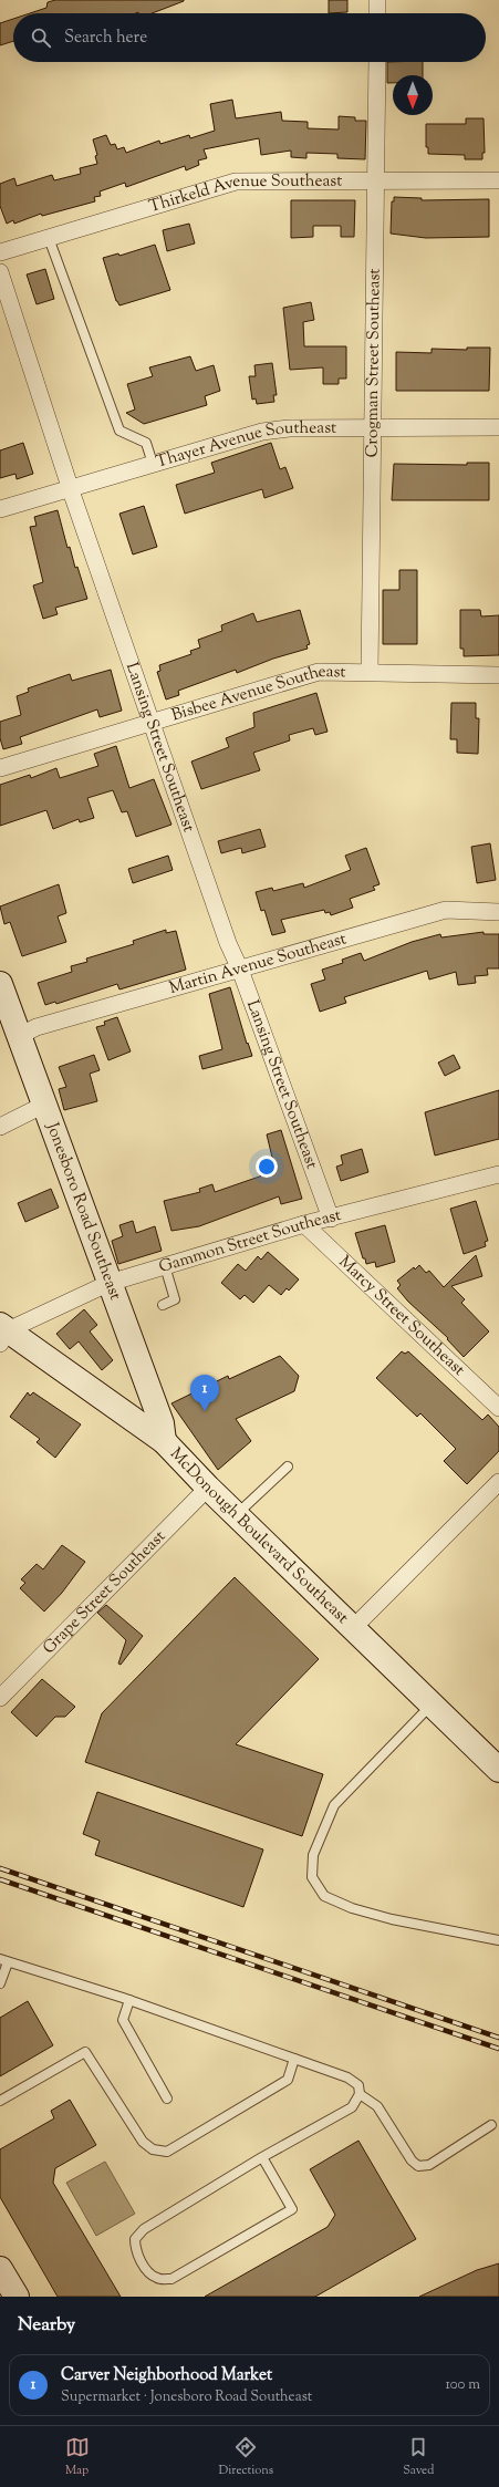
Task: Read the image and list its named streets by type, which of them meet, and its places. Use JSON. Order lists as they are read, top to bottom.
{
  "streets": {
    "main road": ["Jonesboro Road Southeast", "McDonough Boulevard Southeast"],
    "street": [
      "Thirkeld Avenue Southeast",
      "Crogman Street Southeast",
      "Thayer Avenue Southeast",
      "Bisbee Avenue Southeast",
      "Lansing Street Southeast",
      "Martin Avenue Southeast",
      "Gammon Street Southeast",
      "Marcy Street Southeast",
      "Grape Street Southeast"
    ]
  },
  "crossings": [
    ["Thirkeld Avenue Southeast", "Crogman Street Southeast"],
    ["Crogman Street Southeast", "Thayer Avenue Southeast"],
    ["Crogman Street Southeast", "Bisbee Avenue Southeast"],
    ["Thayer Avenue Southeast", "Lansing Street Southeast"],
    ["Bisbee Avenue Southeast", "Lansing Street Southeast"],
    ["Lansing Street Southeast", "Martin Avenue Southeast"],
    ["Lansing Street Southeast", "Gammon Street Southeast"],
    ["Martin Avenue Southeast", "Jonesboro Road Southeast"],
    ["Jonesboro Road Southeast", "Gammon Street Southeast"],
    ["Jonesboro Road Southeast", "McDonough Boulevard Southeast"],
    ["Gammon Street Southeast", "Marcy Street Southeast"],
    ["Gammon Street Southeast", "McDonough Boulevard Southeast"],
    ["McDonough Boulevard Southeast", "Grape Street Southeast"]
  ],
  "north": "bottom",
  "page": {
    "search": "Search here",
    "pins": "1",
    "heading": "Nearby",
    "list": [
      {
        "mark": "1",
        "name": "Carver Neighborhood Market",
        "note": "Supermarket · Jonesboro Road Southeast",
        "value": "100 m"
      }
    ],
    "nav": ["Map", "Directions", "Saved"]
  }
}
